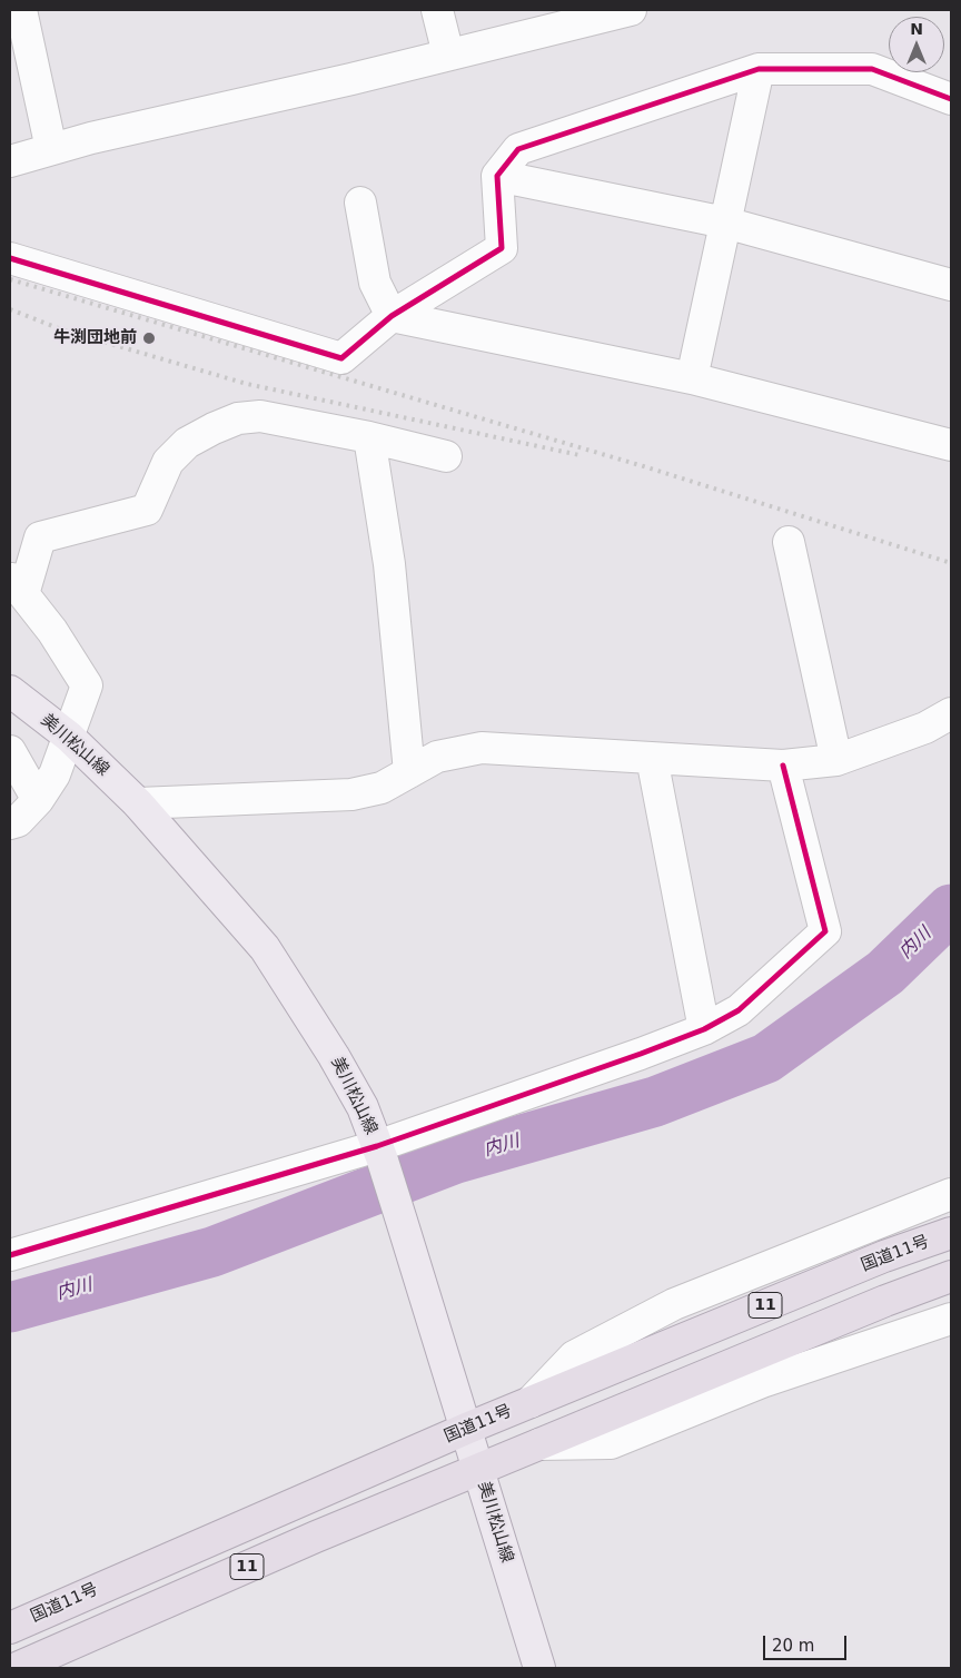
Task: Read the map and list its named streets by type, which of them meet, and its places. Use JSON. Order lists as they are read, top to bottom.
{
  "streets": {
    "highway": ["国道11号", "11"],
    "main road": ["美川松山線"]
  },
  "crossings": [
    ["美川松山線", "国道11号"],
    ["美川松山線", "11"]
  ],
  "water": ["内川"],
  "places": ["牛渕団地前"],
  "scale_bar": "20 m",
  "north": "top"
}
